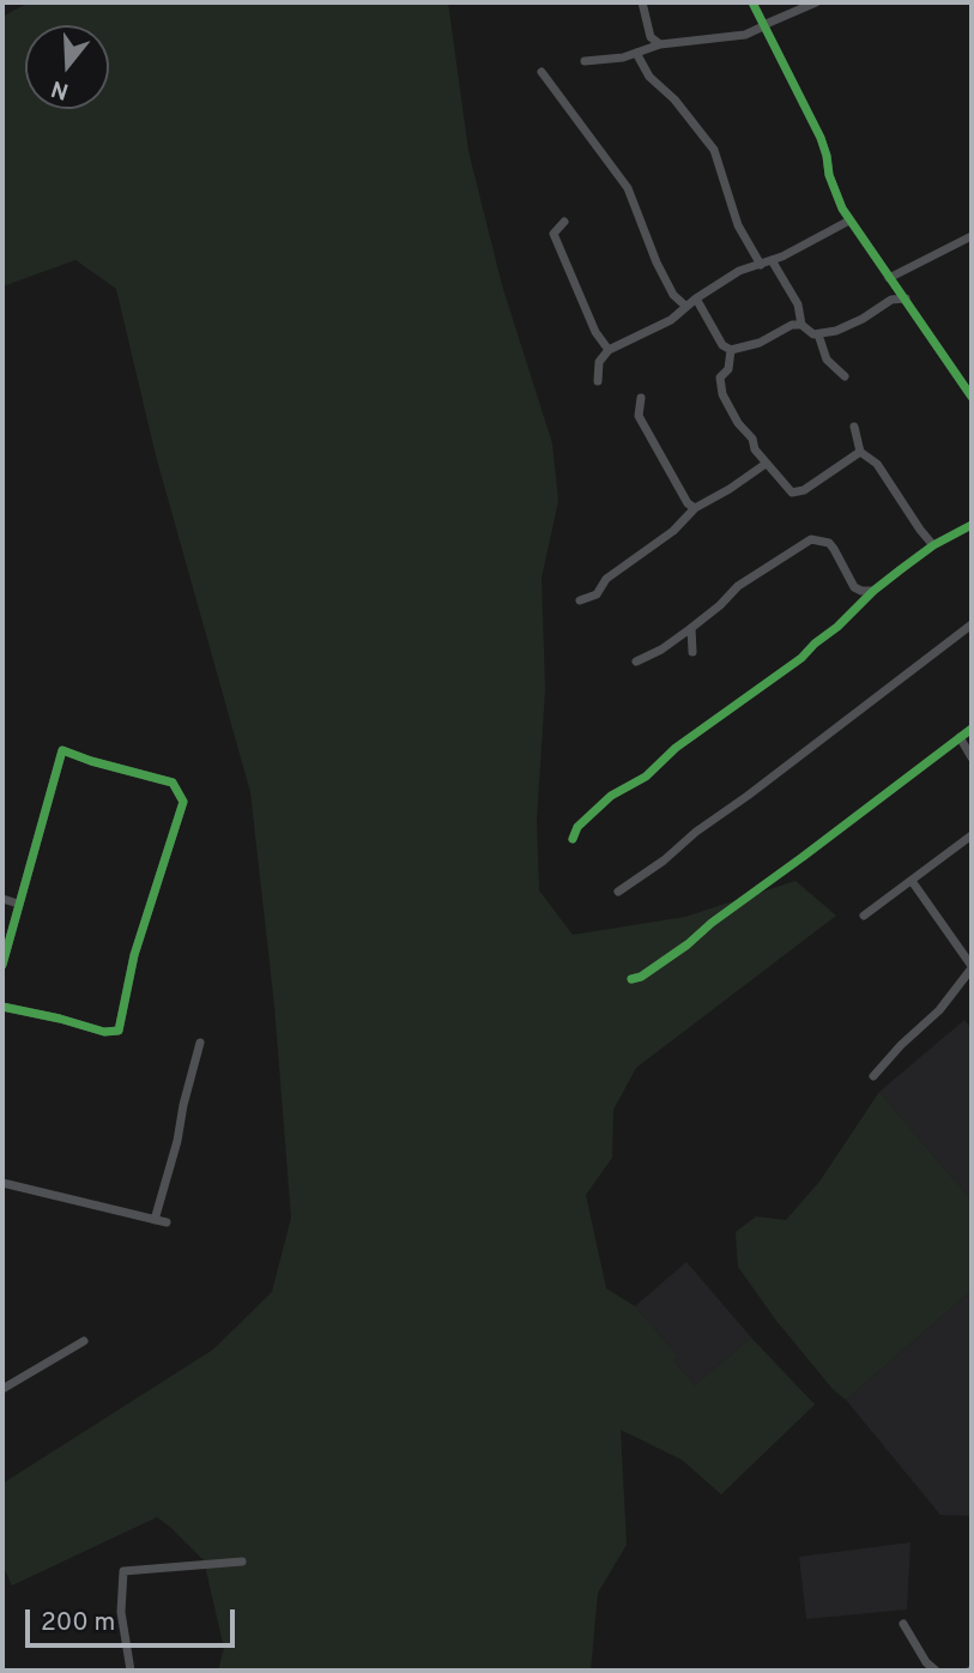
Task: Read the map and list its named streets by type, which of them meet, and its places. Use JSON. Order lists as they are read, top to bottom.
{
  "scale_bar": "200 m",
  "north": "bottom"
}
